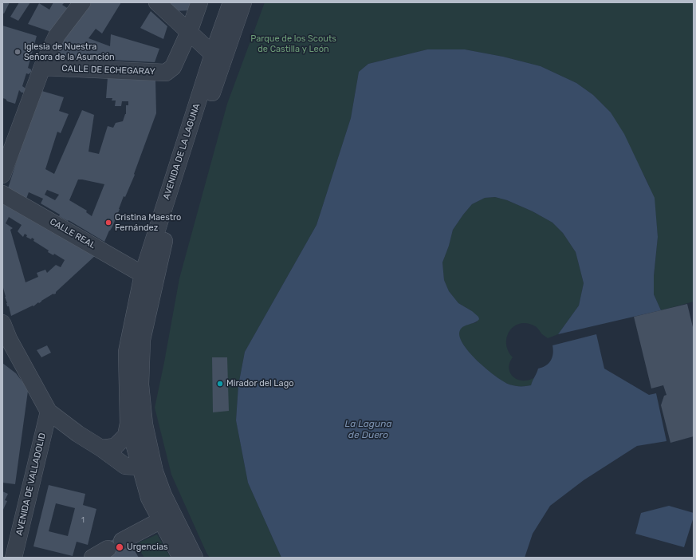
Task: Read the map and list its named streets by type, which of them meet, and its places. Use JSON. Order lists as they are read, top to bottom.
{
  "streets": {
    "street": [
      "CALLE DE ECHEGARAY",
      "AVENIDA DE LA LAGUNA",
      "CALLE REAL",
      "AVENIDA DE VALLADOLID"
    ]
  },
  "crossings": [
    ["AVENIDA DE LA LAGUNA", "CALLE REAL"]
  ],
  "water": ["La Laguna de Duero"],
  "parks": ["Parque de los Scouts de Castilla y León"],
  "places": [
    "Iglesia de Nuestra Señora de la Asunción",
    "Cristina Maestro Fernández",
    "Mirador del Lago",
    "Urgencias"
  ],
  "house_numbers": ["1"]
}
